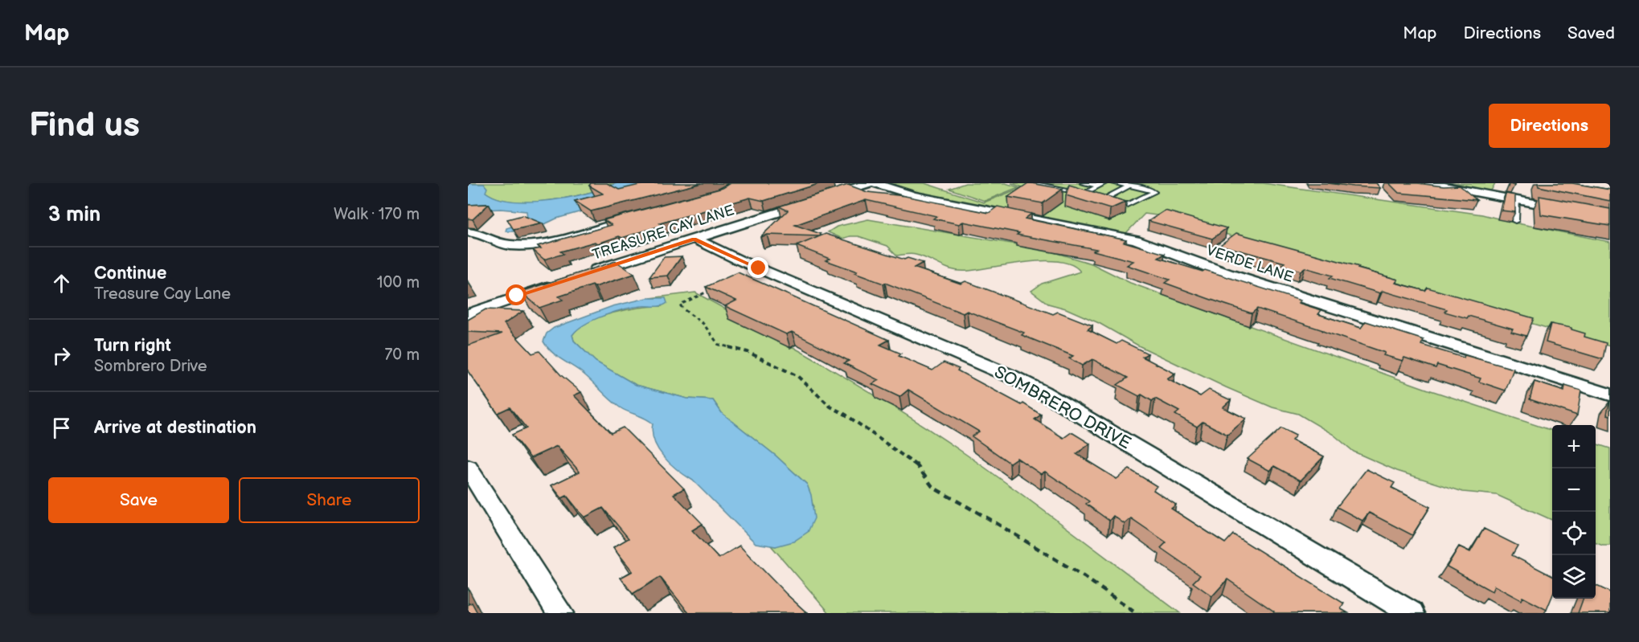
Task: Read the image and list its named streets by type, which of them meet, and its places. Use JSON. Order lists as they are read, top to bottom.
{
  "streets": {
    "street": ["TREASURE CAY LANE", "VERDE LANE", "SOMBRERO DRIVE"]
  },
  "crossings": [
    ["TREASURE CAY LANE", "SOMBRERO DRIVE"]
  ],
  "page": {
    "header": "Map",
    "nav": ["Map", "Directions", "Saved"],
    "buttons": [
      "Directions",
      ["Save", "Share"]
    ],
    "title": "Find us",
    "heading": ["3 min", "Walk · 170 m"],
    "list": [
      ["Continue", "Treasure Cay Lane", "100 m"],
      ["Turn right", "Sombrero Drive", "70 m"],
      "Arrive at destination"
    ],
    "map_buttons": ["+", "−"]
  }
}
